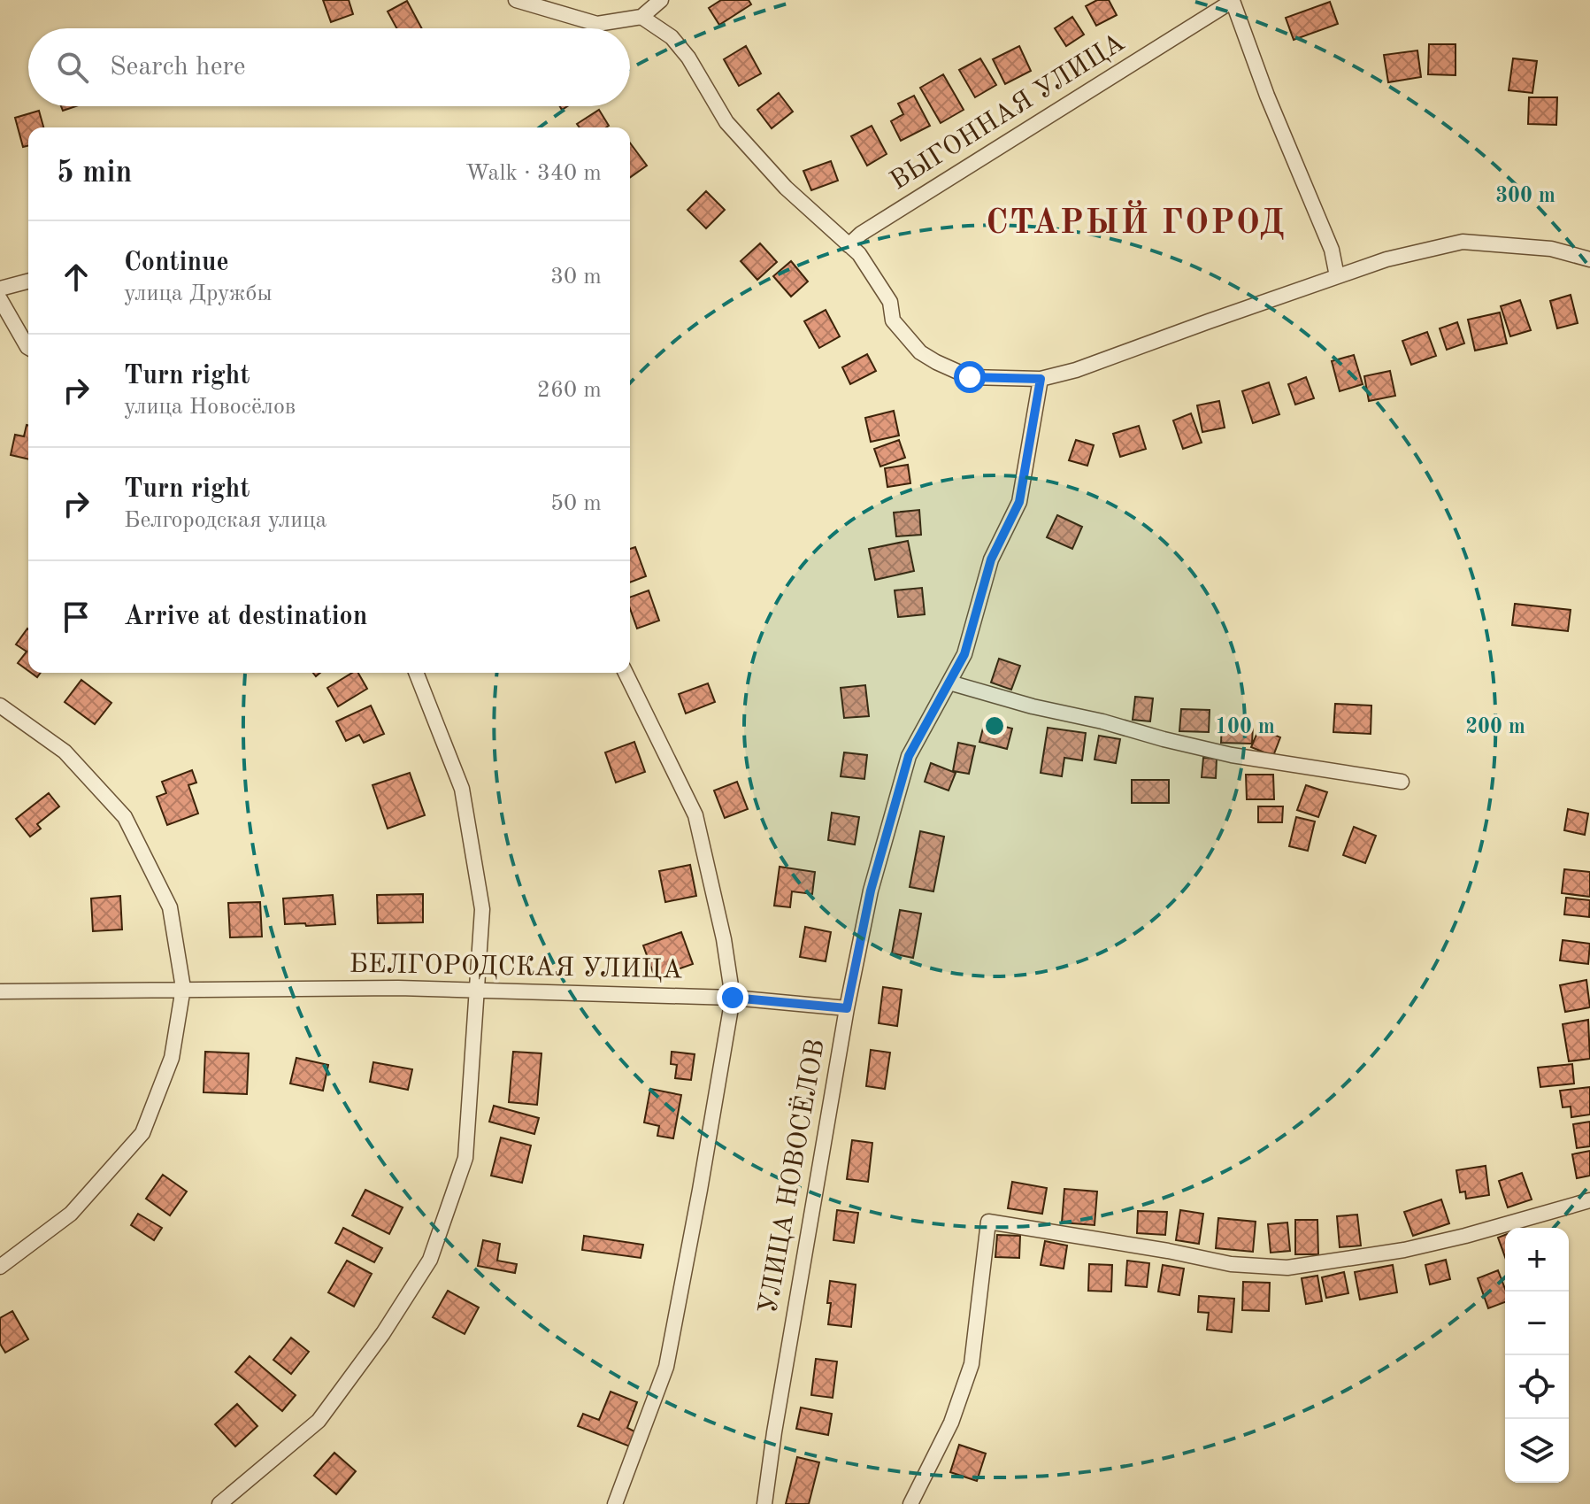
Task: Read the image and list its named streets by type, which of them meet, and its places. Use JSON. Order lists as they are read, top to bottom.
{
  "streets": {
    "street": ["ВЫГОННАЯ УЛИЦА", "БЕЛГОРОДСКАЯ УЛИЦА", "УЛИЦА НОВОСЁЛОВ"]
  },
  "crossings": [
    ["БЕЛГОРОДСКАЯ УЛИЦА", "УЛИЦА НОВОСЁЛОВ"]
  ],
  "districts": ["СТАРЫЙ ГОРОД"],
  "page": {
    "search": "Search here",
    "heading": ["5 min", "Walk · 340 m"],
    "list": [
      ["Continue", "улица Дружбы", "30 m"],
      ["Turn right", "улица Новосёлов", "260 m"],
      ["Turn right", "Белгородская улица", "50 m"],
      "Arrive at destination"
    ],
    "map_buttons": ["+", "−"]
  },
  "rings": ["300 m", "100 m", "200 m"]
}
